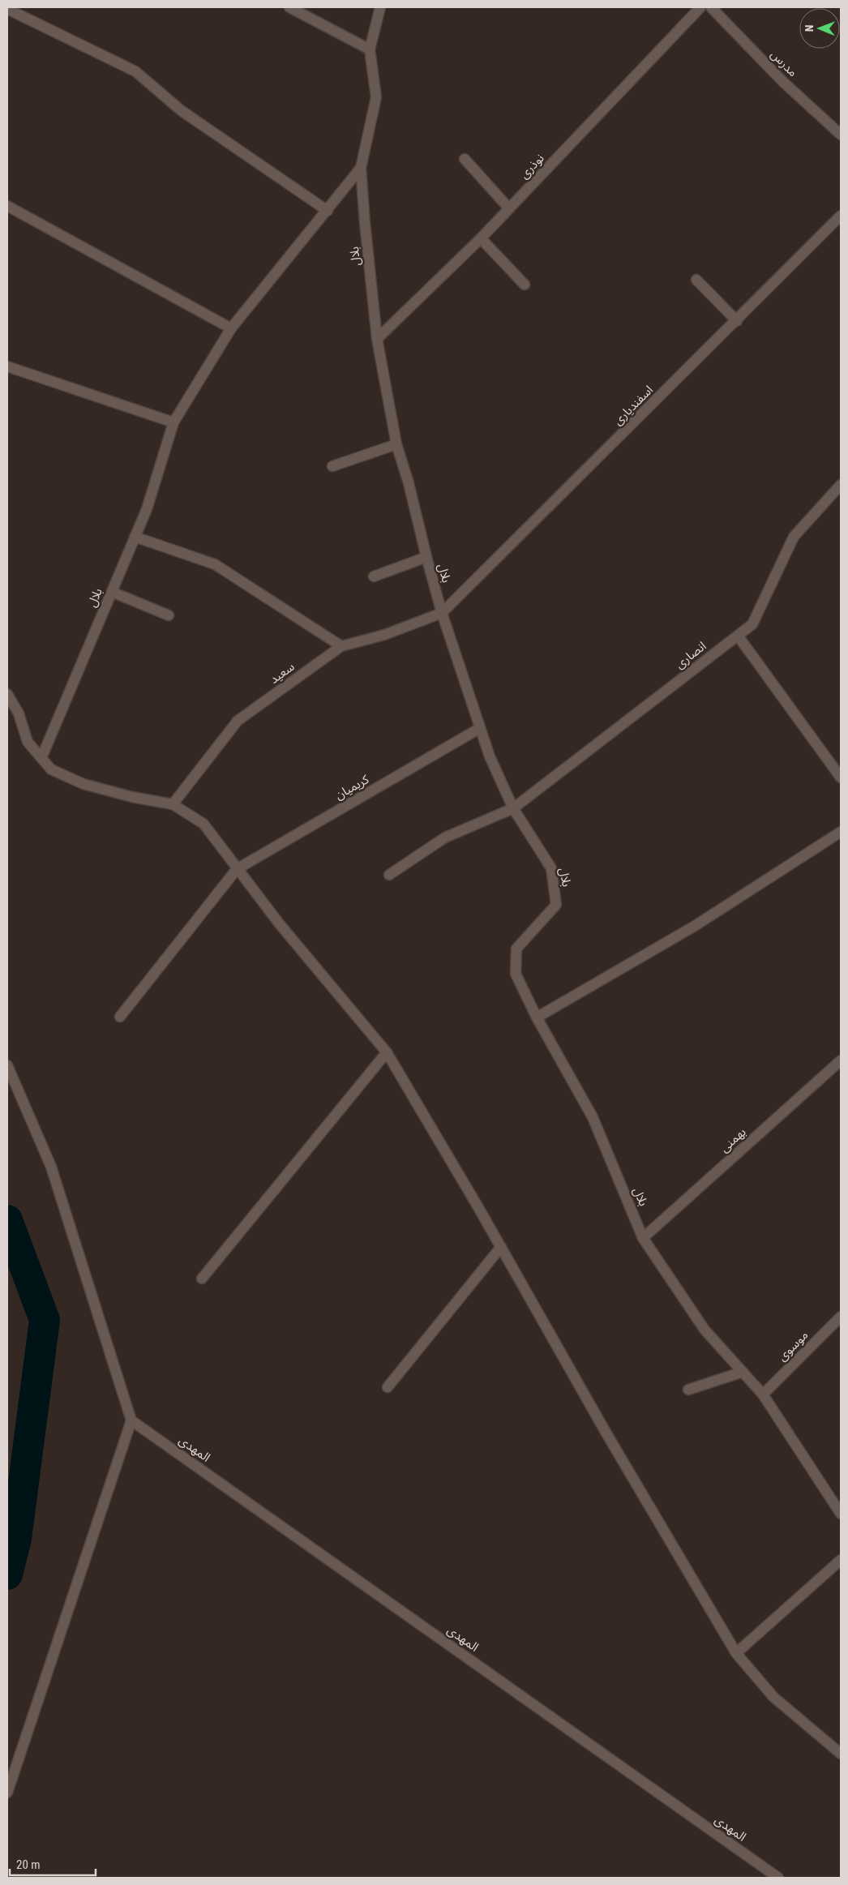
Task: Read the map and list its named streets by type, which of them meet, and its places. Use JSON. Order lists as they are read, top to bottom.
{
  "streets": {
    "street": [
      "مدرس",
      "نوذری",
      "بلال",
      "اسفندیاری",
      "انصاری",
      "سعید",
      "کریمیان",
      "بهمنی",
      "موسوی",
      "المهدی"
    ]
  },
  "crossings": [
    ["نوذری", "بلال"],
    ["بلال", "اسفندیاری"],
    ["بلال", "انصاری"],
    ["بلال", "سعید"],
    ["بلال", "کریمیان"],
    ["بلال", "بهمنی"],
    ["بلال", "موسوی"],
    ["اسفندیاری", "سعید"]
  ],
  "scale_bar": "20 m",
  "north": "left"
}
